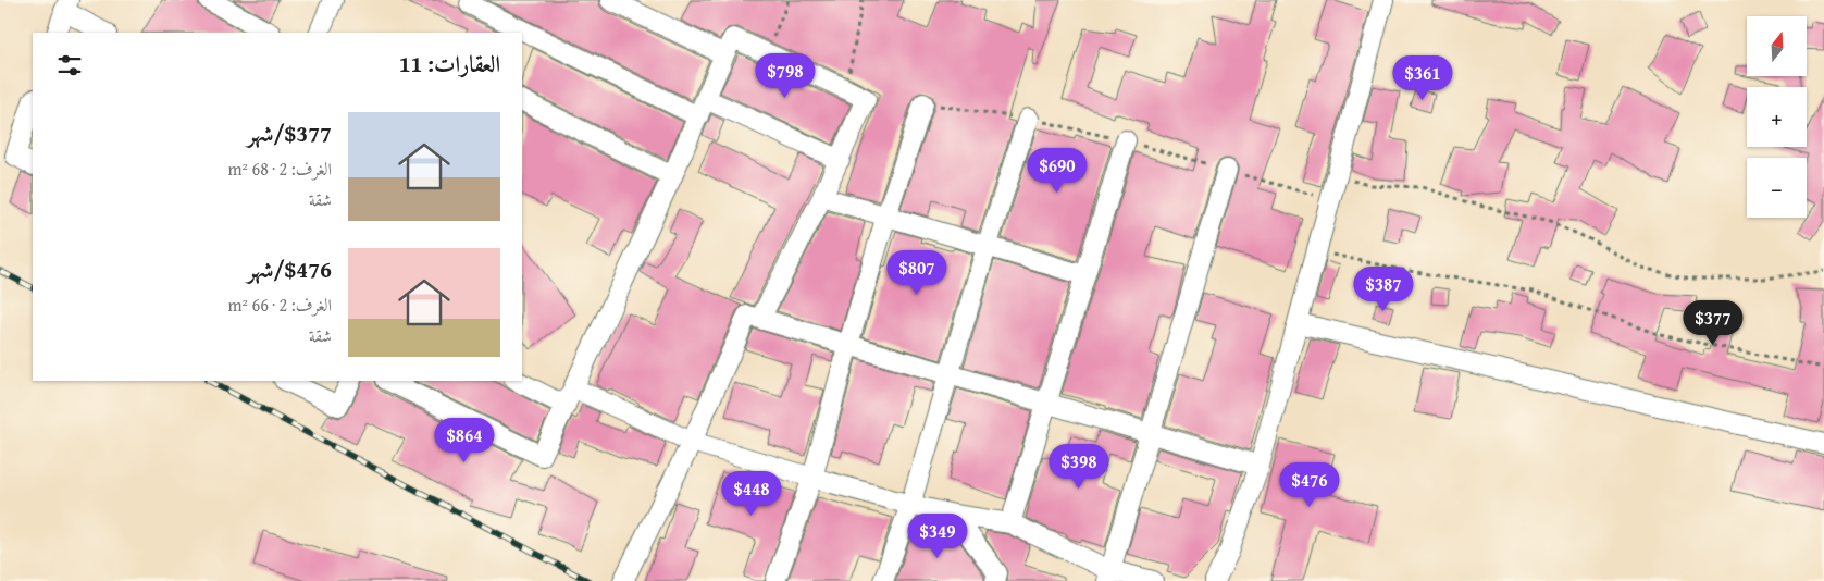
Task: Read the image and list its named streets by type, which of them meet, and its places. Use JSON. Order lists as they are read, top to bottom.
{
  "north": "top",
  "page": {
    "map_buttons": ["+", "−"],
    "heading": "العقارات: 11",
    "price": [
      "$798",
      "$361",
      "$690",
      "$807",
      "$387",
      "$377",
      "$864",
      "$398",
      "$476",
      "$448",
      "$349"
    ],
    "list": [
      {
        "name": "$377/شهر",
        "note": "الغرف: 2 · 68 m² · شقة"
      },
      {
        "name": "$476/شهر",
        "note": "الغرف: 2 · 66 m² · شقة"
      }
    ]
  }
}
